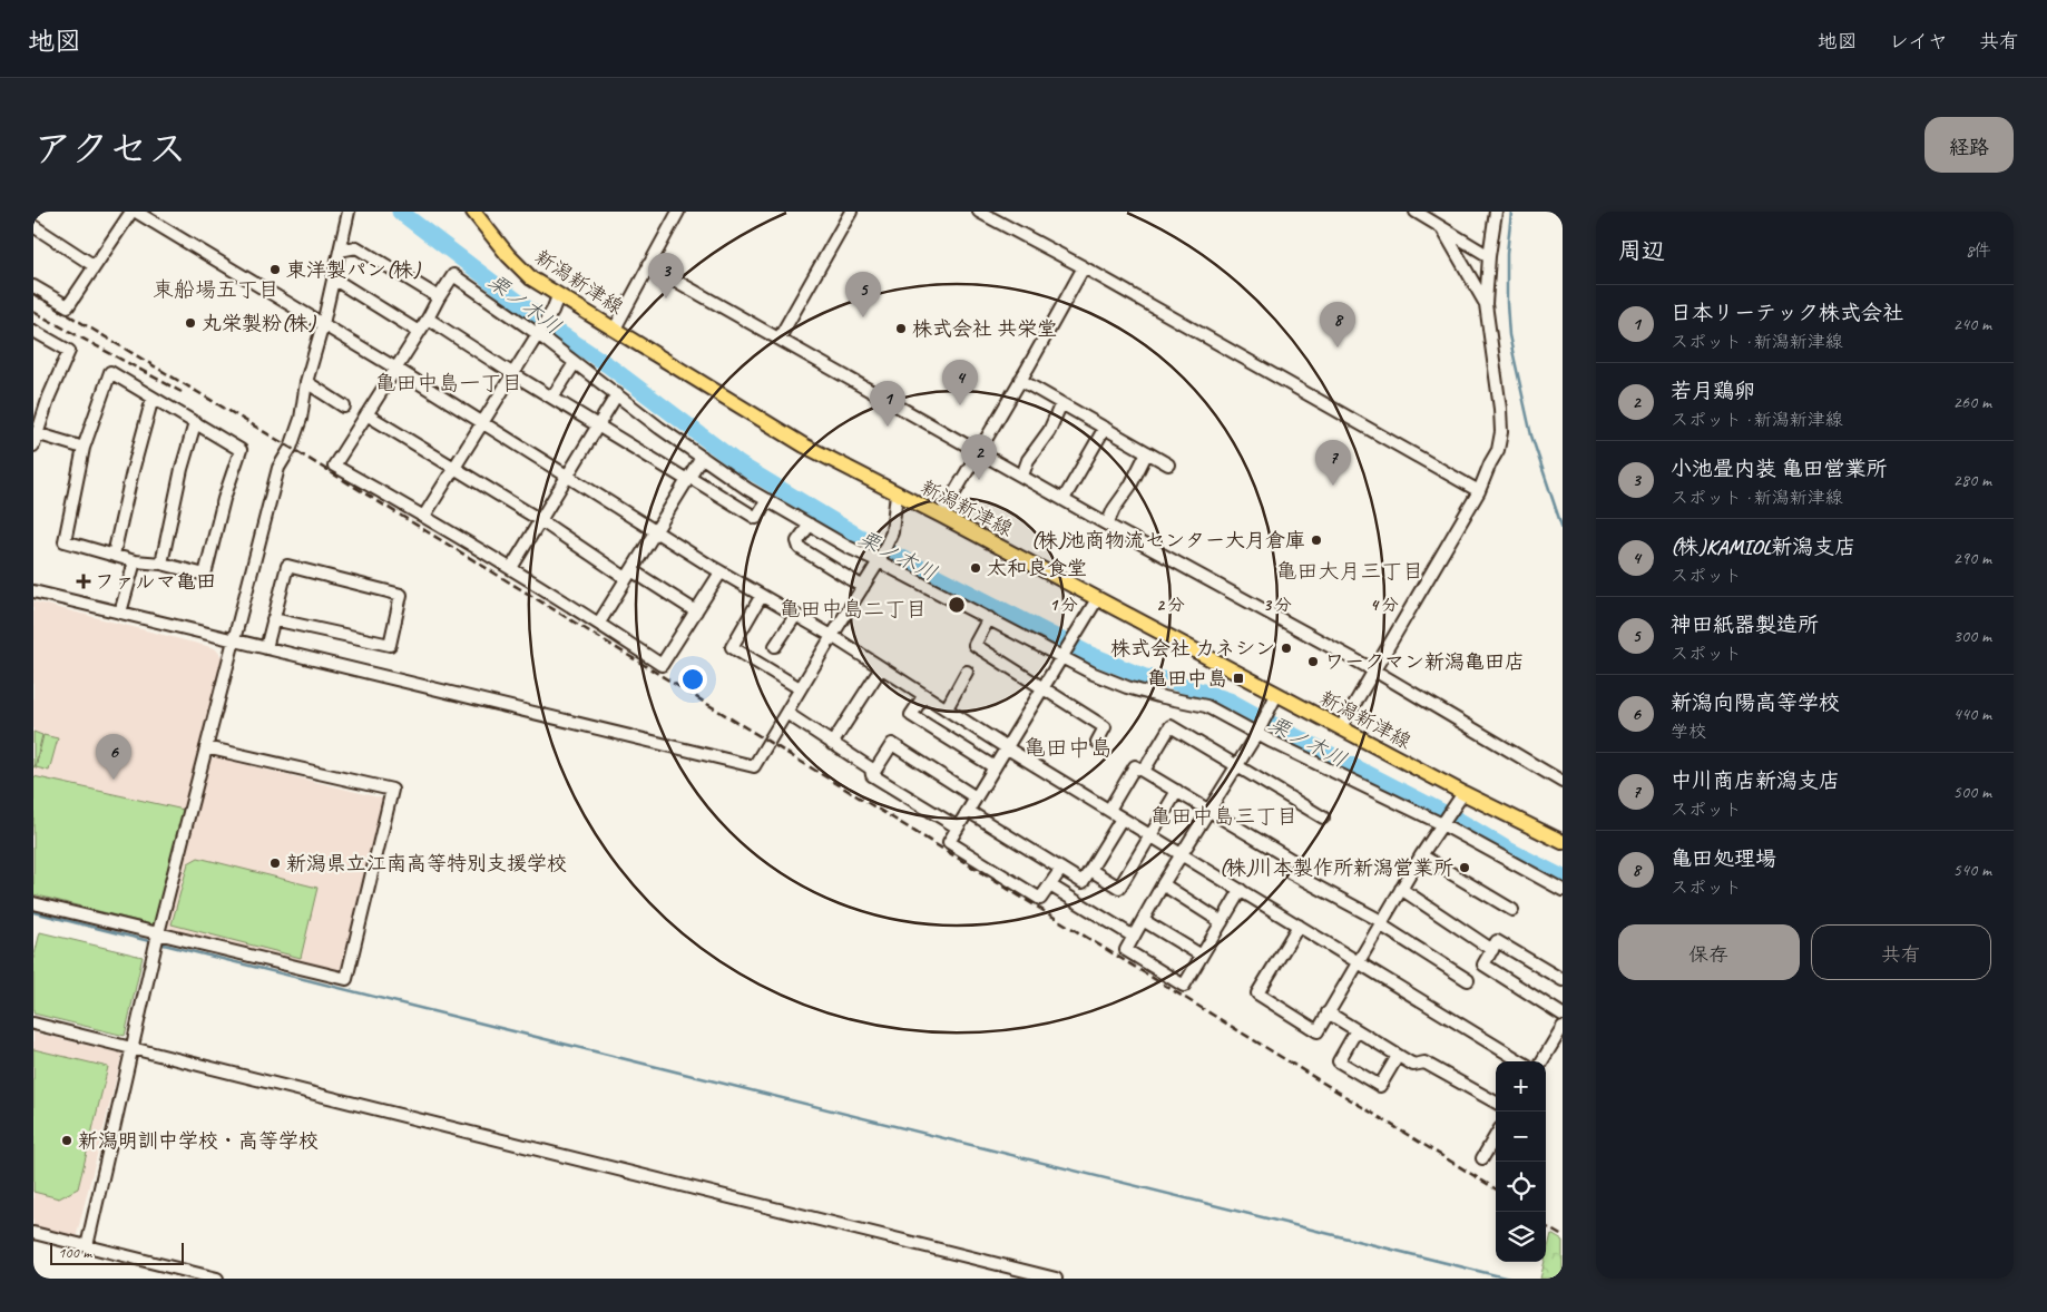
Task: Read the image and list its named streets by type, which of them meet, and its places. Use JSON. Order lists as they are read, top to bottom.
{
  "streets": {
    "main road": ["新潟新津線"]
  },
  "districts": [
    "東船場五丁目",
    "亀田中島一丁目",
    "亀田大月三丁目",
    "亀田中島二丁目",
    "亀田中島",
    "亀田中島三丁目"
  ],
  "water": ["栗ノ木川"],
  "places": {
    "other": [
      "東洋製パン(株)",
      "丸栄製粉(株)",
      "株式会社 共栄堂",
      "(株)池商物流センター大月倉庫",
      "太和良食堂",
      "株式会社 カネシン",
      "ワークマン新潟亀田店",
      "新潟県立江南高等特別支援学校",
      "(株)川本製作所新潟営業所",
      "新潟明訓中学校・高等学校"
    ],
    "health": ["ファルマ亀田"],
    "transit": ["亀田中島"]
  },
  "scale_bar": "100 m",
  "page": {
    "header": "地図",
    "nav": ["地図", "レイヤ", "共有"],
    "title": "アクセス",
    "buttons": [
      "経路",
      ["保存", "共有"]
    ],
    "heading": ["周辺", "8件"],
    "pins": [
      "3",
      "5",
      "8",
      "4",
      "1",
      "2",
      "7",
      "6"
    ],
    "list": [
      {
        "mark": "1",
        "name": "日本リーテック株式会社",
        "note": "スポット · 新潟新津線",
        "value": "240 m"
      },
      {
        "mark": "2",
        "name": "若月鶏卵",
        "note": "スポット · 新潟新津線",
        "value": "260 m"
      },
      {
        "mark": "3",
        "name": "小池畳内装 亀田営業所",
        "note": "スポット · 新潟新津線",
        "value": "280 m"
      },
      {
        "mark": "4",
        "name": "(株)KAMIOL新潟支店",
        "note": "スポット",
        "value": "290 m"
      },
      {
        "mark": "5",
        "name": "神田紙器製造所",
        "note": "スポット",
        "value": "300 m"
      },
      {
        "mark": "6",
        "name": "新潟向陽高等学校",
        "note": "学校",
        "value": "440 m"
      },
      {
        "mark": "7",
        "name": "中川商店新潟支店",
        "note": "スポット",
        "value": "500 m"
      },
      {
        "mark": "8",
        "name": "亀田処理場",
        "note": "スポット",
        "value": "540 m"
      }
    ],
    "map_buttons": ["+", "−"],
    "scale": "100 m"
  },
  "rings": [
    "1 分",
    "2 分",
    "3 分",
    "4 分"
  ]
}
